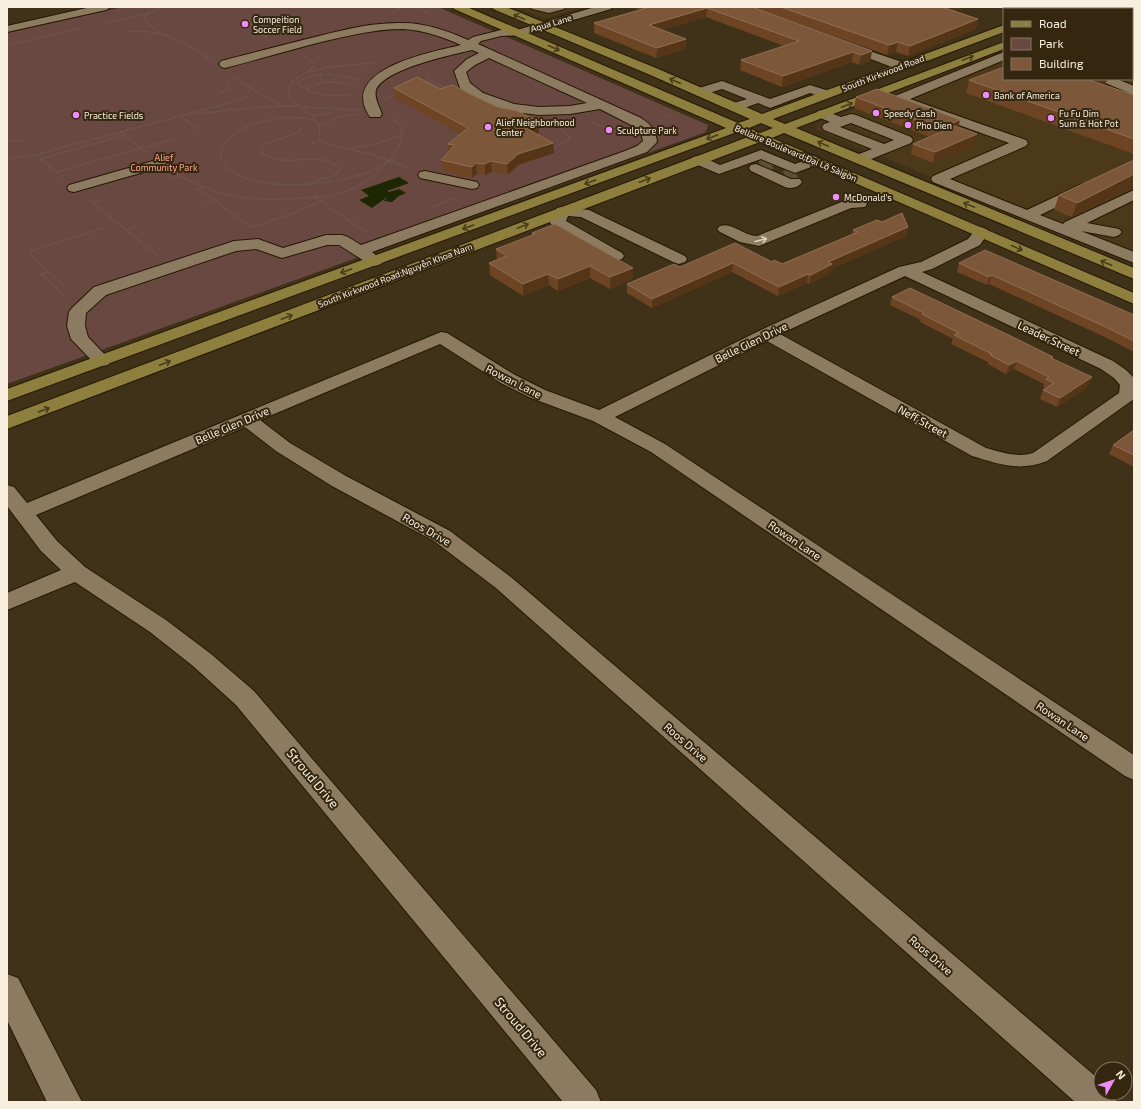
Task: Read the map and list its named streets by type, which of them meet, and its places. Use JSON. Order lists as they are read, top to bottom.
{
  "streets": {
    "main road": ["South Kirkwood Road", "Bellaire Boulevard;Đại Lộ Sàigòn", "South Kirkwood Road;Nguyễn Khoa Nam"],
    "street": [
      "Aqua Lane",
      "Leader Street",
      "Belle Glen Drive",
      "Rowan Lane",
      "Neff Street",
      "Roos Drive",
      "Stroud Drive"
    ]
  },
  "crossings": [
    ["Aqua Lane", "Bellaire Boulevard;Đại Lộ Sàigòn"],
    ["South Kirkwood Road", "Bellaire Boulevard;Đại Lộ Sàigòn"],
    ["South Kirkwood Road", "South Kirkwood Road;Nguyễn Khoa Nam"],
    ["Bellaire Boulevard;Đại Lộ Sàigòn", "South Kirkwood Road;Nguyễn Khoa Nam"],
    ["Bellaire Boulevard;Đại Lộ Sàigòn", "Belle Glen Drive"],
    ["Leader Street", "Belle Glen Drive"],
    ["Leader Street", "Neff Street"],
    ["Belle Glen Drive", "Rowan Lane"],
    ["Belle Glen Drive", "Neff Street"],
    ["Belle Glen Drive", "Roos Drive"],
    ["Belle Glen Drive", "Stroud Drive"]
  ],
  "parks": ["Alief Community Park"],
  "places": [
    "Compeition Soccer Field",
    "Bank of America",
    "Speedy Cash",
    "Practice Fields",
    "Fu Fu Dim Sum & Hot Pot",
    "Pho Dien",
    "Alief Neighborhood Center",
    "Sculpture Park",
    "McDonald's"
  ],
  "legend": ["Road", "Park", "Building"],
  "north": "top right"
}
